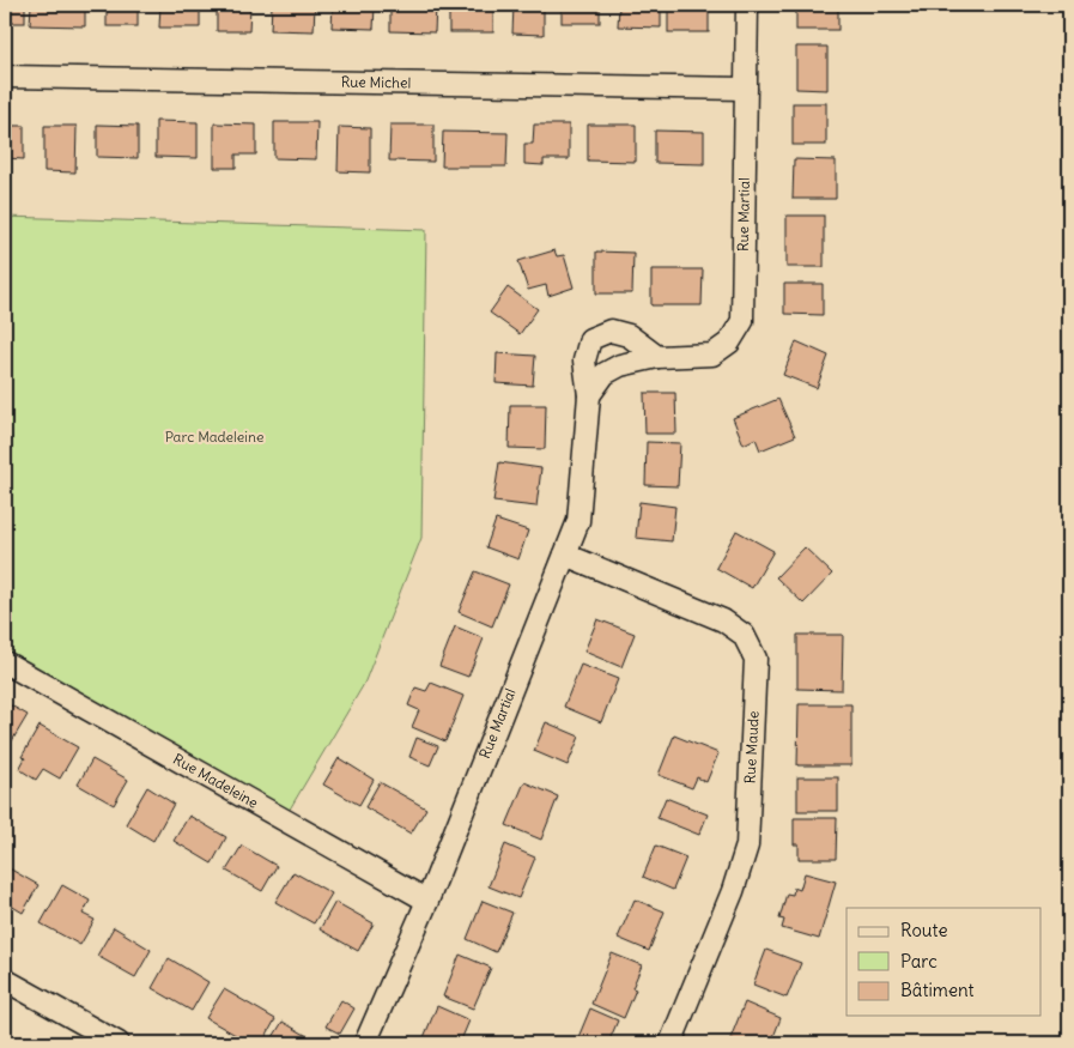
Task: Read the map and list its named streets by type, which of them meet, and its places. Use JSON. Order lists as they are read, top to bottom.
{
  "streets": {
    "street": [
      "Rue Michel",
      "Rue Martial",
      "Rue Maude",
      "Rue Madeleine"
    ]
  },
  "crossings": [
    ["Rue Michel", "Rue Martial"],
    ["Rue Martial", "Rue Maude"],
    ["Rue Martial", "Rue Madeleine"]
  ],
  "parks": ["Parc Madeleine"],
  "legend": ["Route", "Parc", "Bâtiment"]
}
